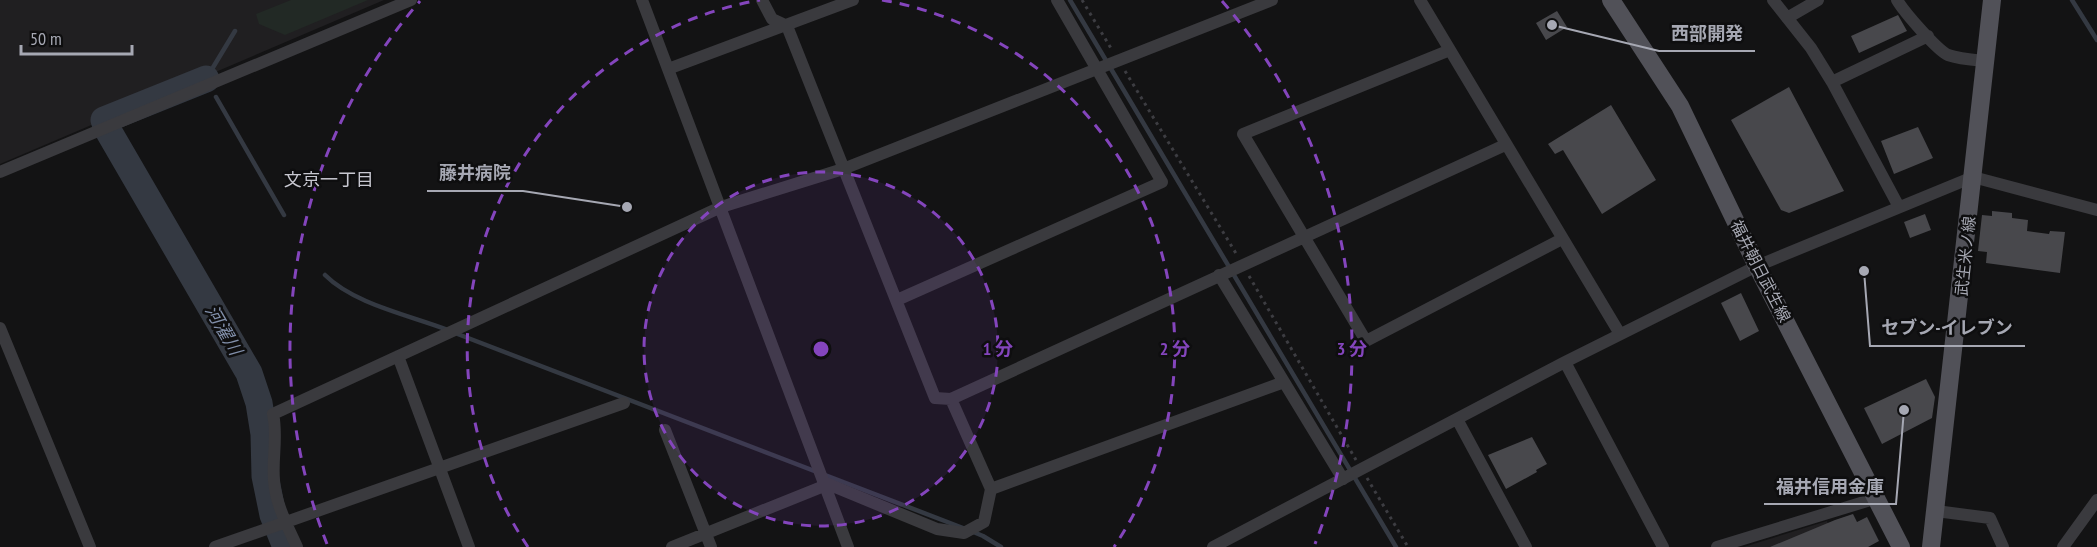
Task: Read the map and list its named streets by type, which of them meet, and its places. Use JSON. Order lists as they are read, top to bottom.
{
  "streets": {
    "main road": ["武生米ノ線", "福井朝日武生線"]
  },
  "districts": ["文京一丁目"],
  "water": ["河濯川"],
  "places": [
    "西部開発",
    "藤井病院",
    "セブン-イレブン",
    "福井信用金庫"
  ],
  "scale_bar": "50 m",
  "rings": ["1 分", "2 分", "3 分"]
}
